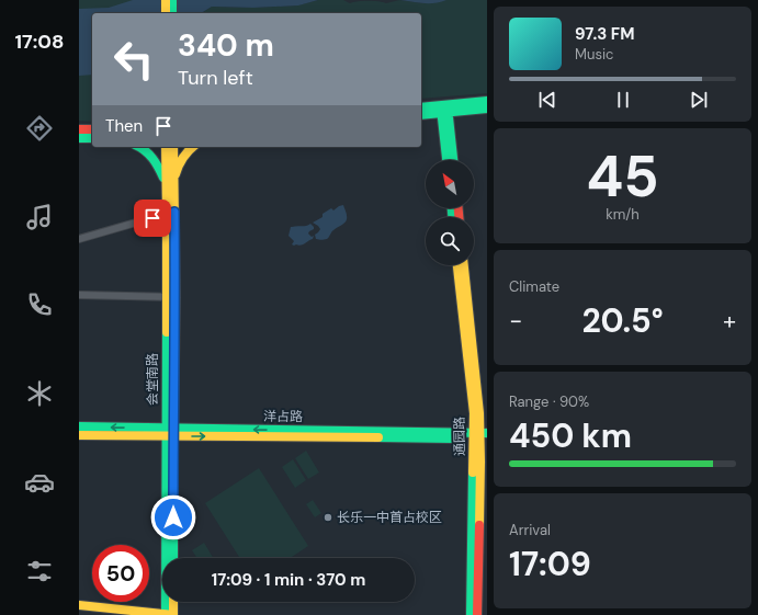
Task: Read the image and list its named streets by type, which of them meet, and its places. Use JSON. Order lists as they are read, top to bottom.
{
  "streets": {
    "main road": ["会堂南路", "洋占路", "通园路"]
  },
  "crossings": [
    ["会堂南路", "洋占路"],
    ["洋占路", "通园路"]
  ],
  "places": ["长乐一中首占校区"],
  "north": "top left",
  "page": {
    "tabs": "17:08",
    "turn": ["340 m", "Turn left"],
    "song": ["97.3 FM", "Music"],
    "then": "Then",
    "tile": [
      ["45", "km/h"],
      "Climate",
      ["Range · 90%", "450 km"],
      ["Arrival", "17:09"]
    ],
    "heat": ["−", "20.5°", "+"],
    "limit": "50",
    "trip": "17:09 · 1 min · 370 m"
  }
}
